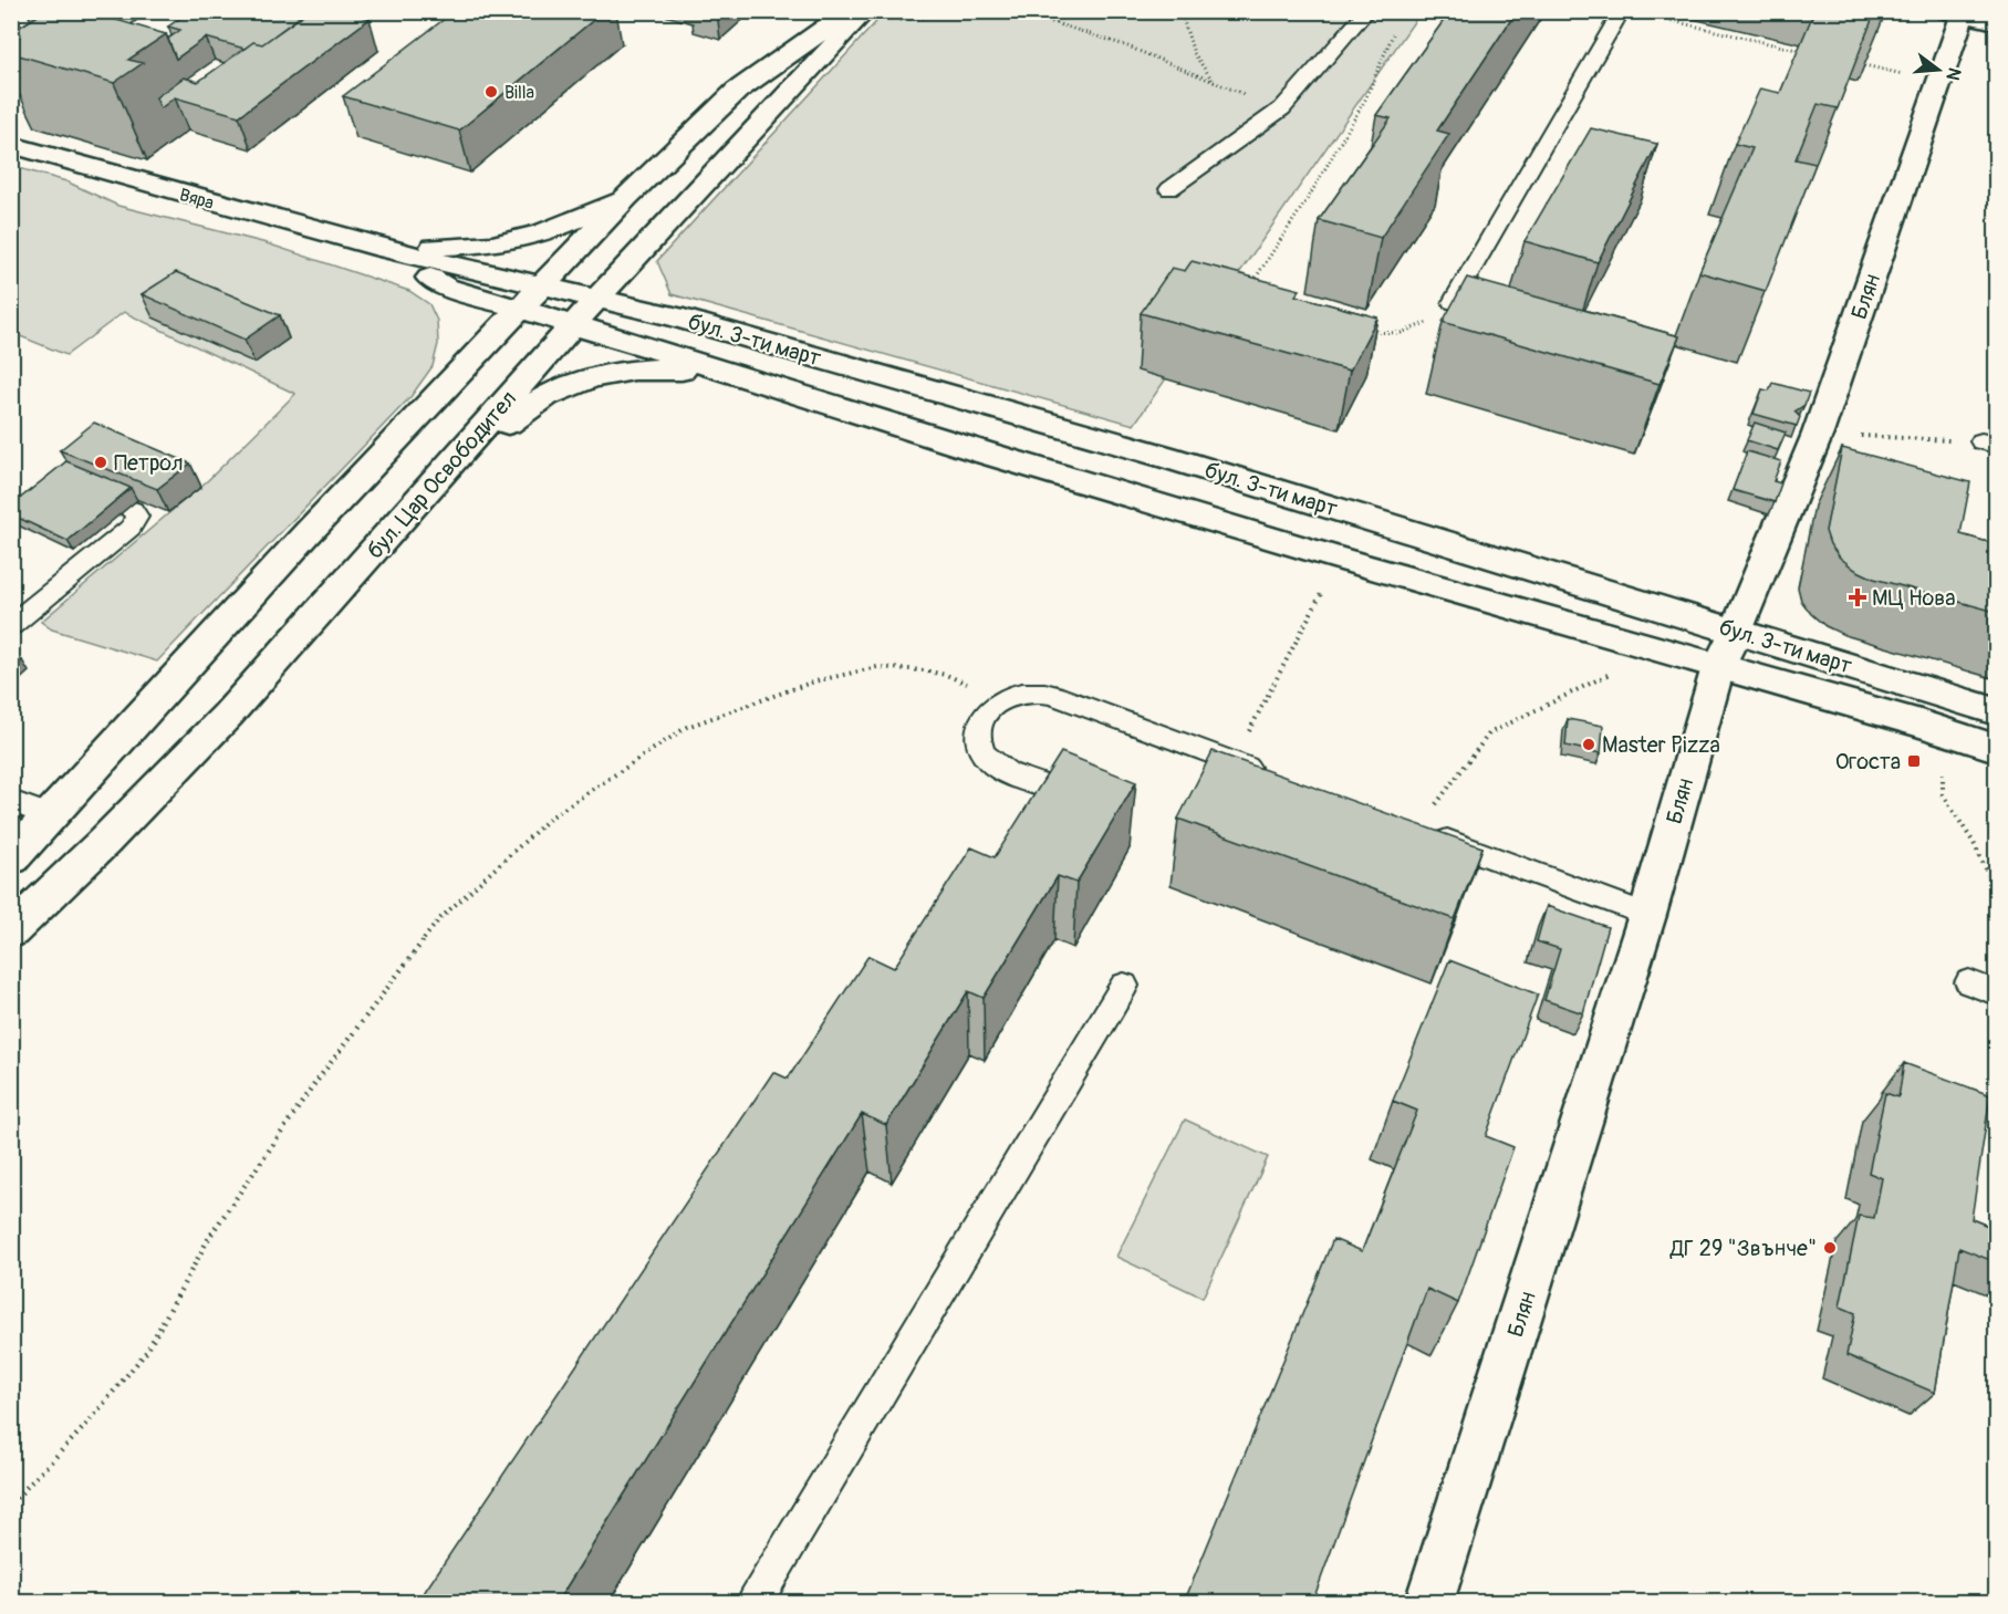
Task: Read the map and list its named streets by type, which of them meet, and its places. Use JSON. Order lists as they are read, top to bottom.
{
  "streets": {
    "street": [
      "Вяра",
      "Блян",
      "бул. 3-ти март",
      "бул. Цар Освободител"
    ]
  },
  "crossings": [
    ["Вяра", "бул. 3-ти март"],
    ["Вяра", "бул. Цар Освободител"],
    ["Блян", "бул. 3-ти март"],
    ["бул. 3-ти март", "бул. Цар Освободител"]
  ],
  "places": {
    "other": [
      "Billa",
      "Петрол",
      "Master Pizza",
      "ДГ 29 \"Звънче\""
    ],
    "health": ["МЦ Нова"],
    "transit": ["Огоста"]
  },
  "north": "right"
}
